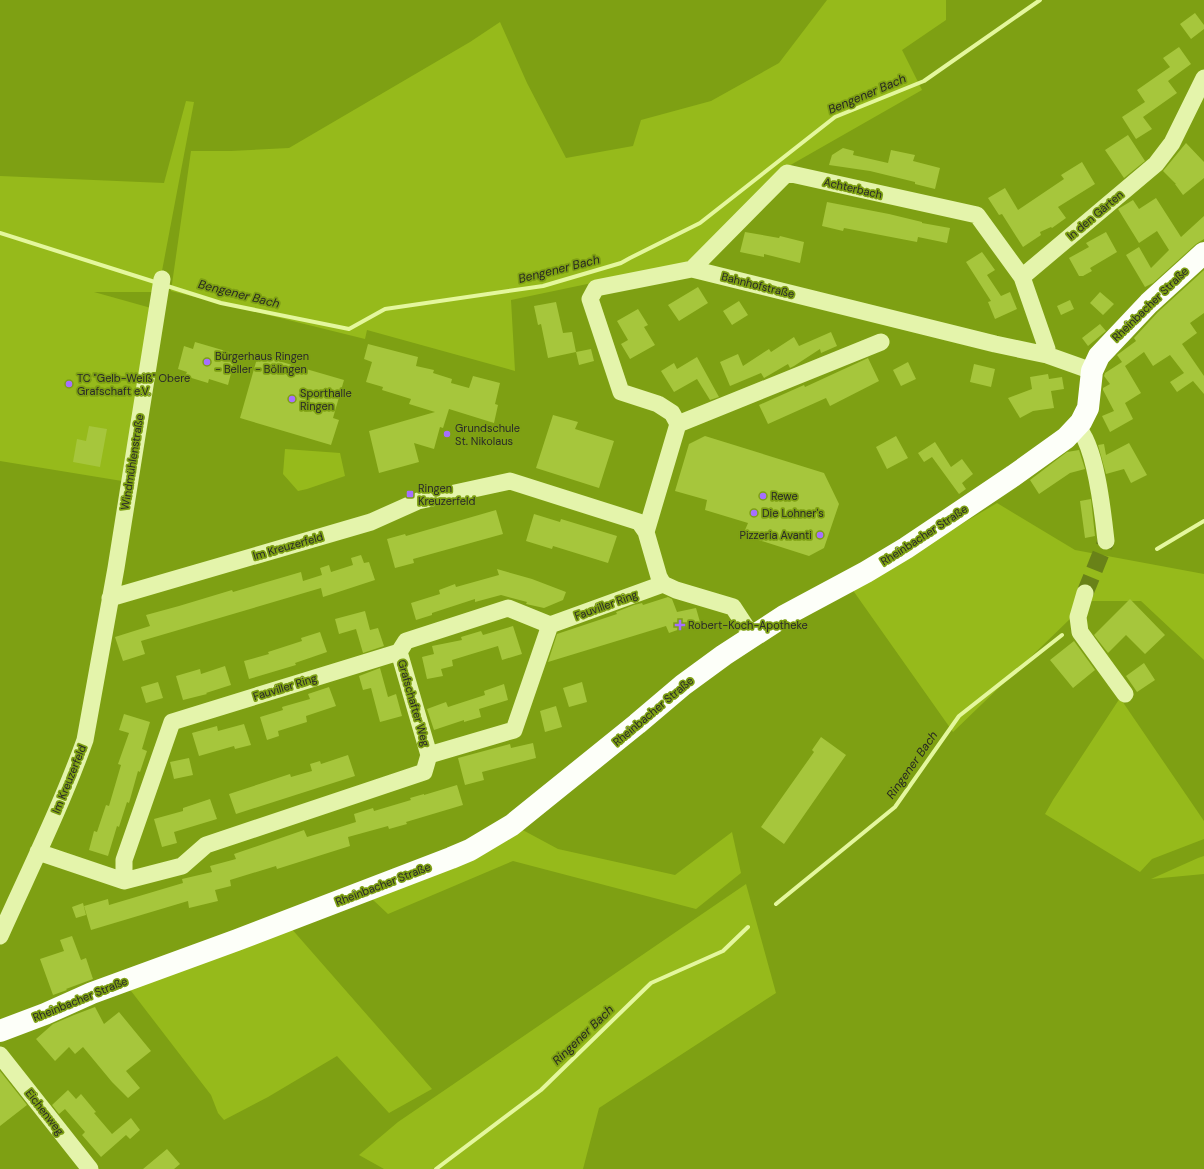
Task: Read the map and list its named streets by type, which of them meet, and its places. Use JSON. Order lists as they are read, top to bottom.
{
  "streets": {
    "main road": ["Rheinbacher Straße"],
    "street": [
      "Achterbach",
      "In den Gärten",
      "Bahnhofstraße",
      "Windmühlenstraße",
      "Im Kreuzerfeld",
      "Fauviller Ring",
      "Grafschafter Weg",
      "Eichenweg"
    ]
  },
  "crossings": [
    ["Achterbach", "In den Gärten"],
    ["Achterbach", "Bahnhofstraße"],
    ["Bahnhofstraße", "Rheinbacher Straße"],
    ["Windmühlenstraße", "Im Kreuzerfeld"],
    ["Fauviller Ring", "Grafschafter Weg"]
  ],
  "water": ["Bengener Bach", "Ringener Bach"],
  "places": {
    "other": [
      "Bürgerhaus Ringen - Beller - Bölingen",
      "TC \"Gelb-Weiß\" Obere Grafschaft e.V.",
      "Sporthalle Ringen",
      "Grundschule St. Nikolaus",
      "Rewe",
      "Die Lohner's",
      "Pizzeria Avanti"
    ],
    "transit": ["Ringen Kreuzerfeld"],
    "health": ["Robert-Koch-Apotheke"]
  }
}
